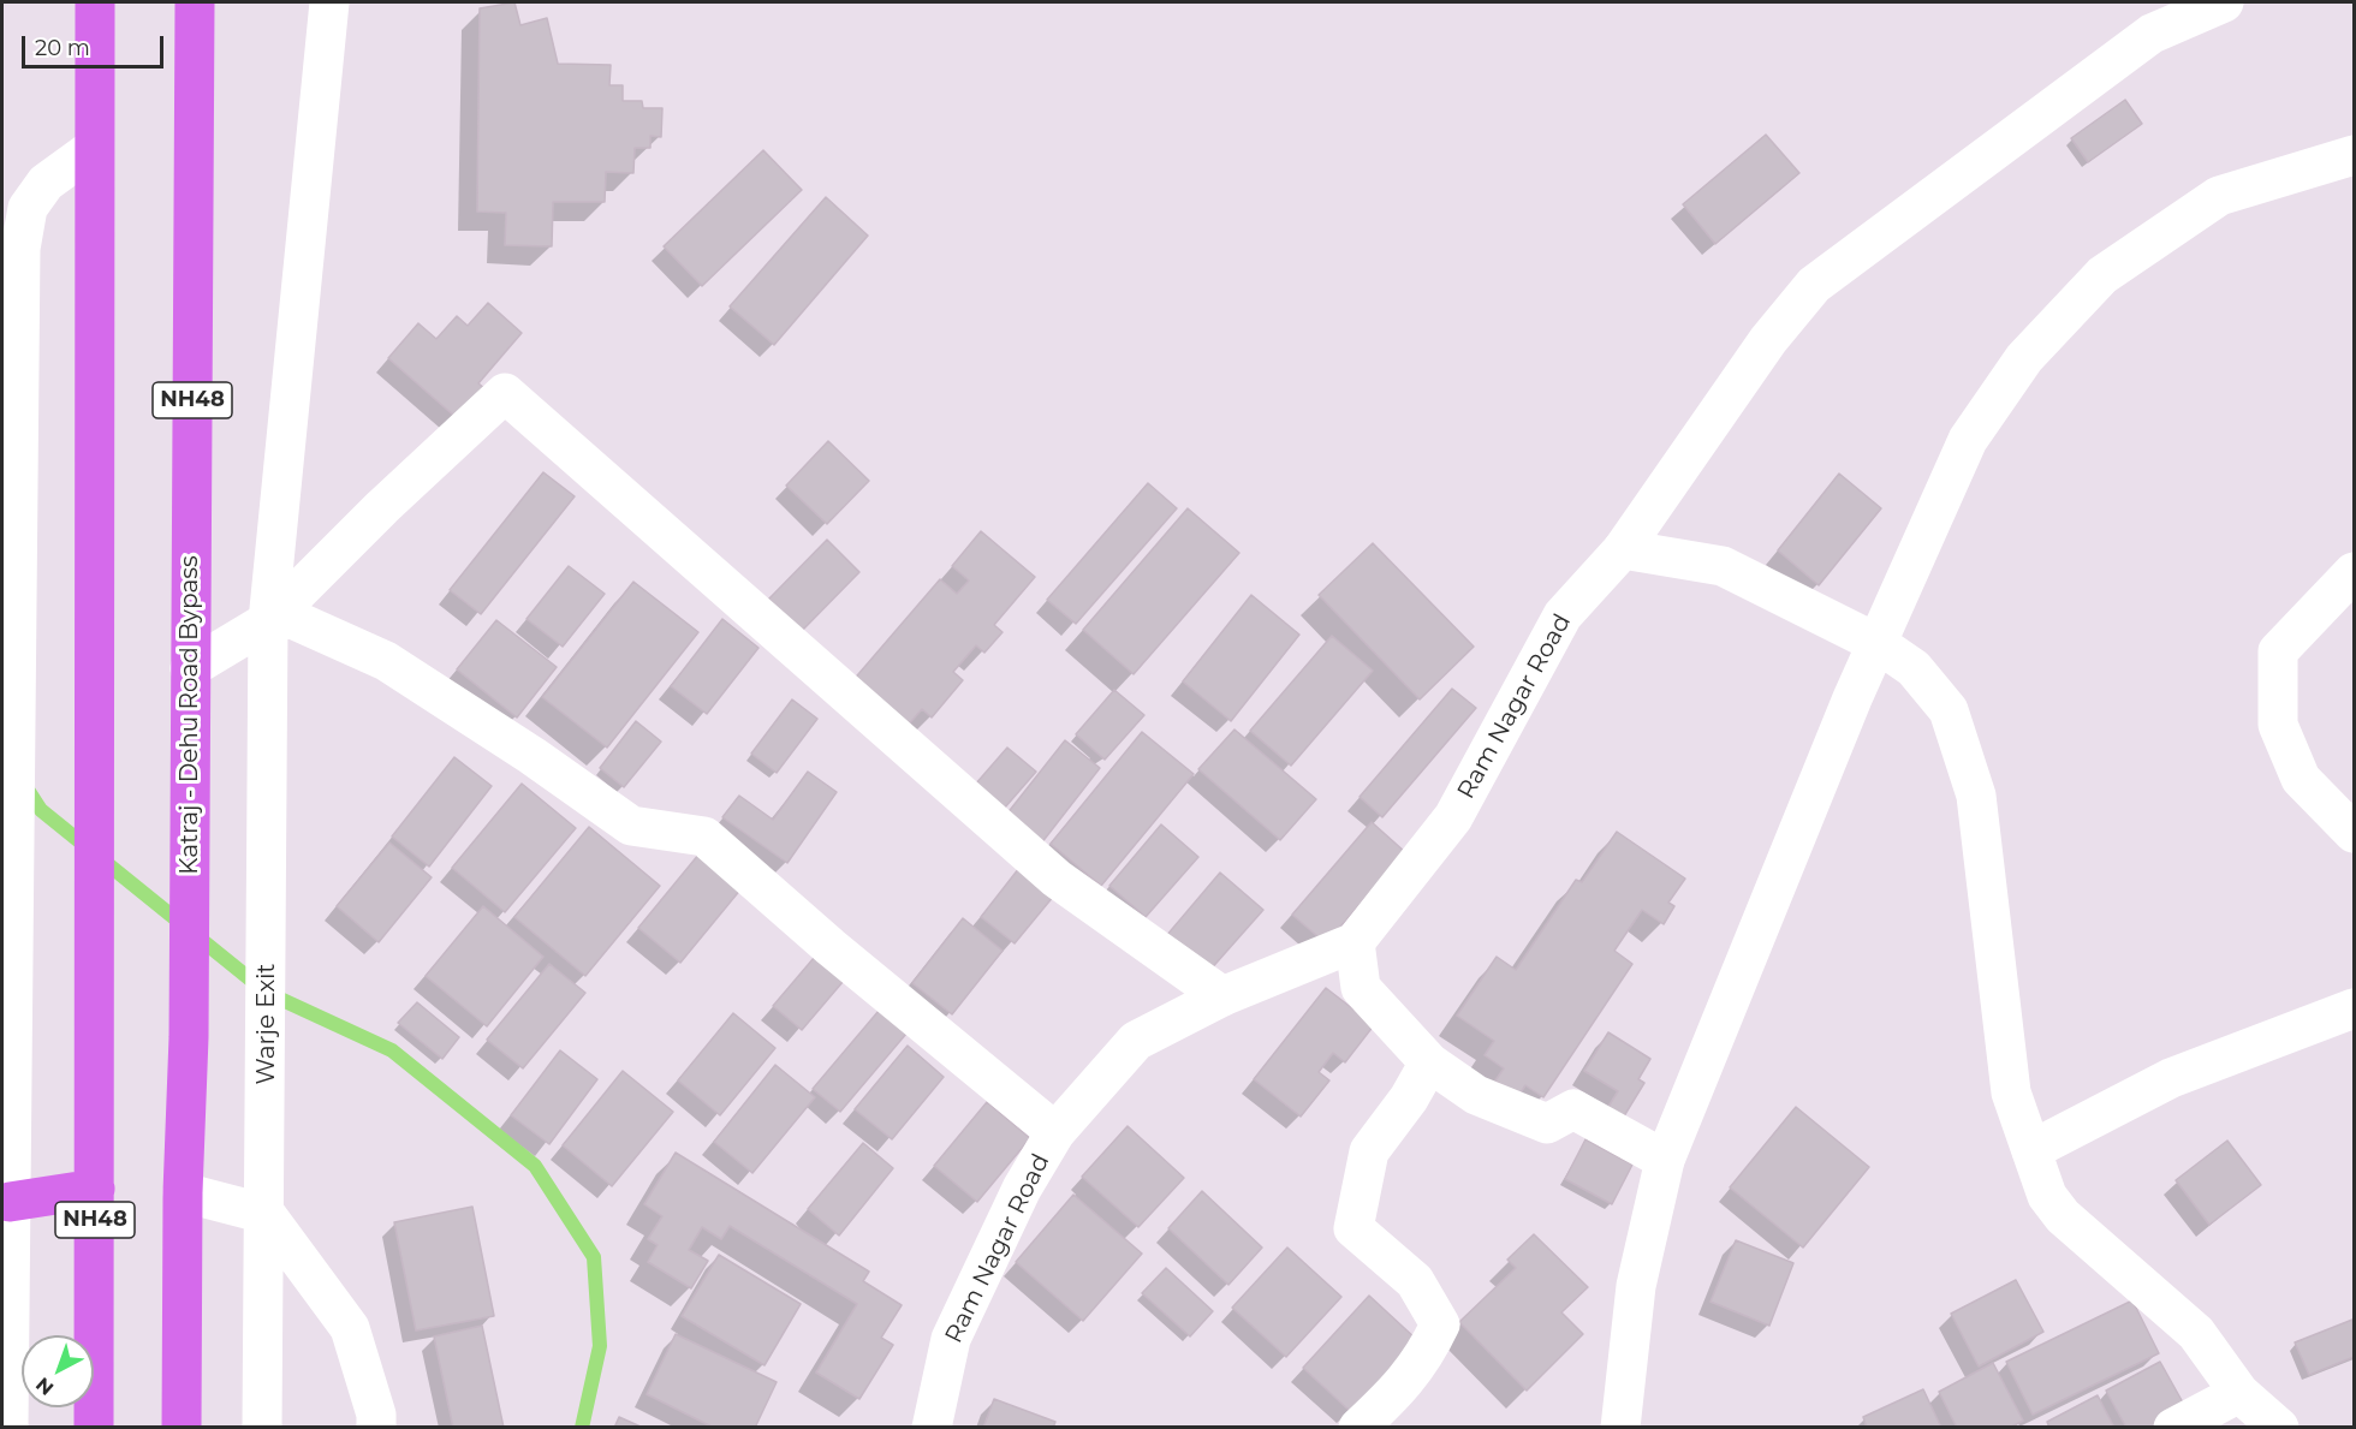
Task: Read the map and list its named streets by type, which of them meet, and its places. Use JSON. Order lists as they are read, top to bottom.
{
  "streets": {
    "highway": ["NH48", "Katraj - Dehu Road Bypass"],
    "street": ["Ram Nagar Road", "Warje Exit"]
  },
  "scale_bar": "20 m",
  "north": "bottom left"
}
